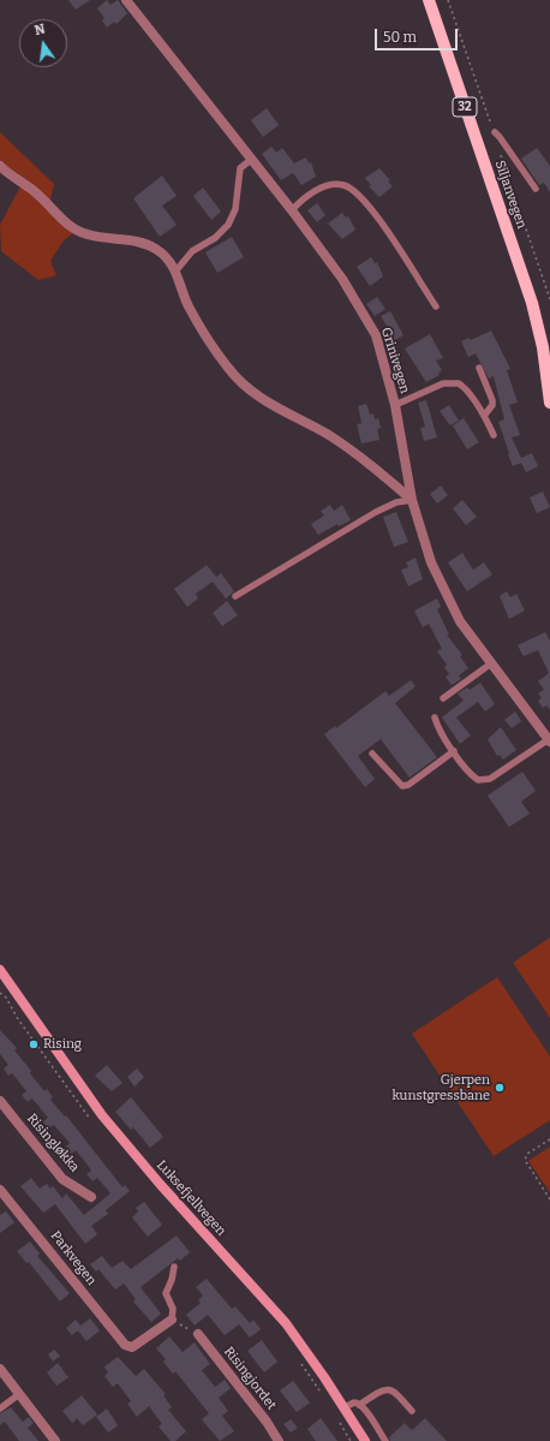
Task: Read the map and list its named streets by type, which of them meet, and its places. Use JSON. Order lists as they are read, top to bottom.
{
  "streets": {
    "main road": ["32", "Siljanvegen", "Luksefjellvegen"],
    "street": [
      "Grinivegen",
      "Risingløkka",
      "Parkvegen",
      "Risingjordet"
    ]
  },
  "places": ["Rising", "Gjerpen kunstgressbane"],
  "scale_bar": "50 m",
  "north": "top"
}
